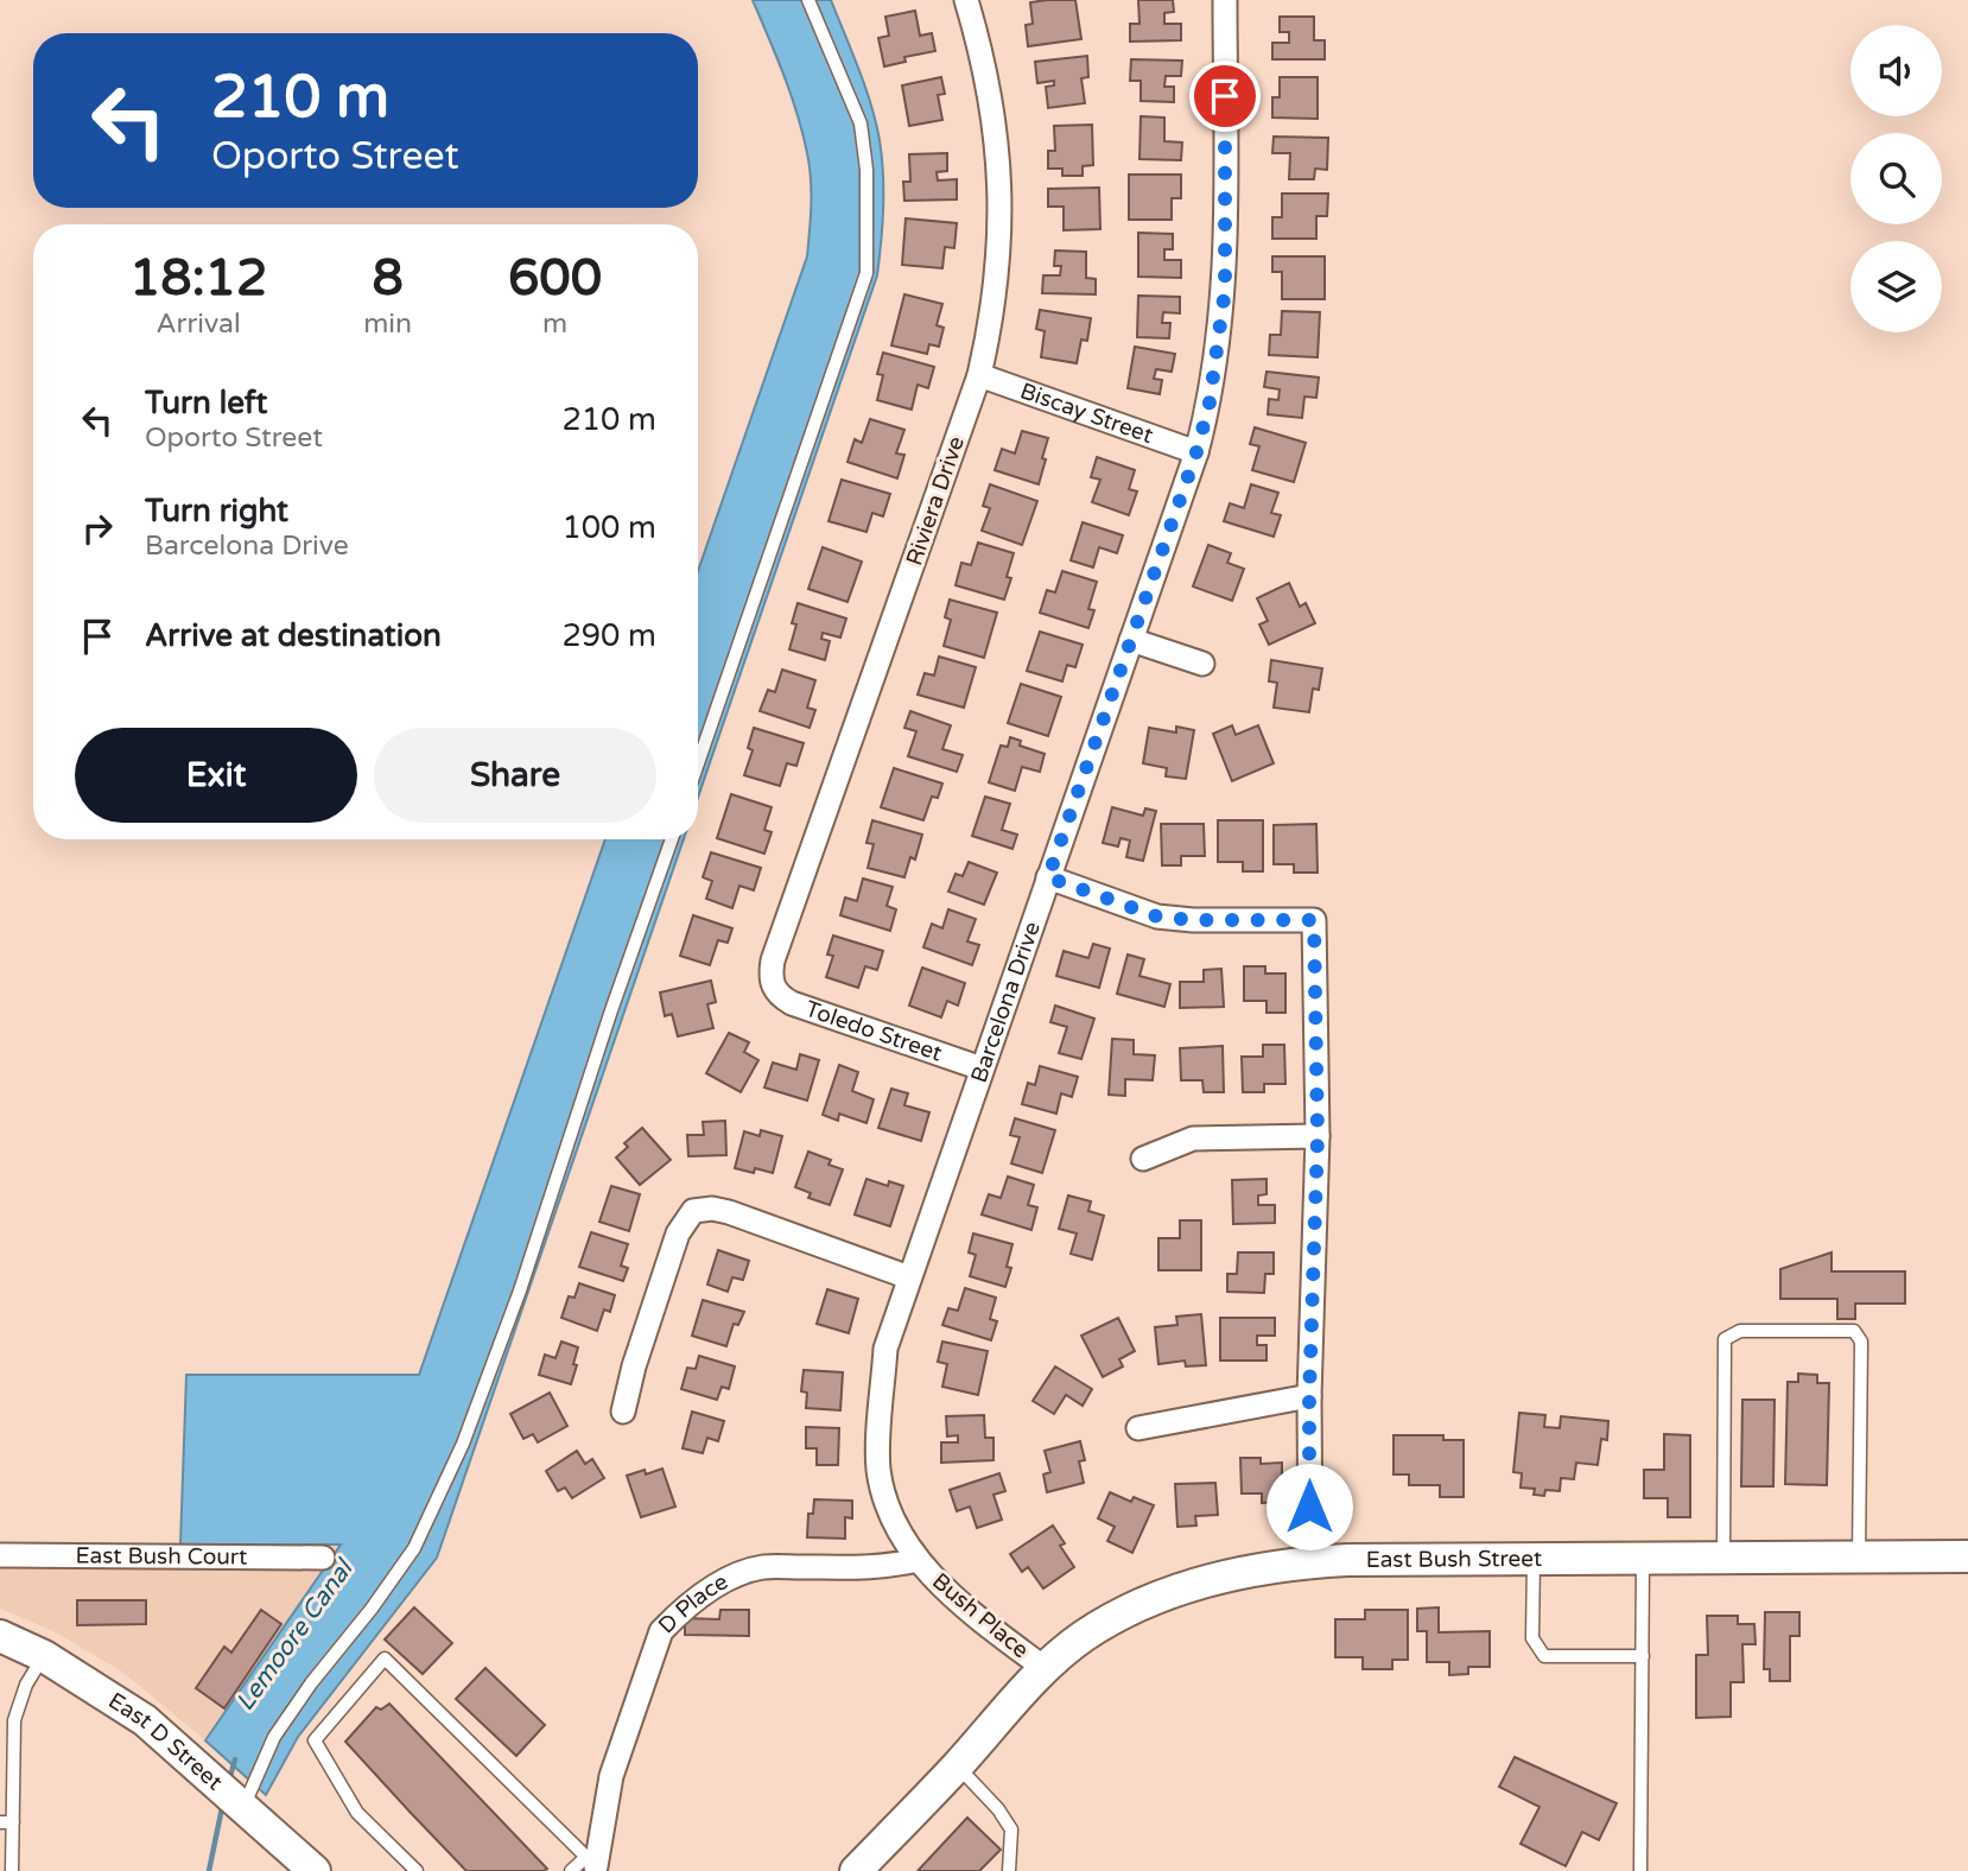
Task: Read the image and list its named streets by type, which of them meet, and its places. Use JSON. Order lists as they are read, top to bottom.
{
  "streets": {
    "main road": ["East Bush Street", "East D Street"],
    "street": [
      "Biscay Street",
      "Riviera Drive",
      "Barcelona Drive",
      "Toledo Street",
      "East Bush Court",
      "D Place",
      "Bush Place"
    ]
  },
  "crossings": [
    ["Biscay Street", "Riviera Drive"],
    ["Biscay Street", "Barcelona Drive"],
    ["Riviera Drive", "Toledo Street"],
    ["Barcelona Drive", "Toledo Street"],
    ["Barcelona Drive", "D Place"],
    ["Barcelona Drive", "Bush Place"],
    ["East Bush Street", "Bush Place"],
    ["D Place", "Bush Place"]
  ],
  "water": ["Lemoore Canal"],
  "page": {
    "turn": ["210 m", "Oporto Street"],
    "eta": [
      "18:12",
      "Arrival",
      "8",
      "min",
      "600",
      "m"
    ],
    "list": [
      {
        "name": "Turn left",
        "note": "Oporto Street",
        "value": "210 m"
      },
      {
        "name": "Turn right",
        "note": "Barcelona Drive",
        "value": "100 m"
      },
      {
        "name": "Arrive at destination",
        "value": "290 m"
      }
    ],
    "buttons": ["Exit", "Share"]
  }
}
